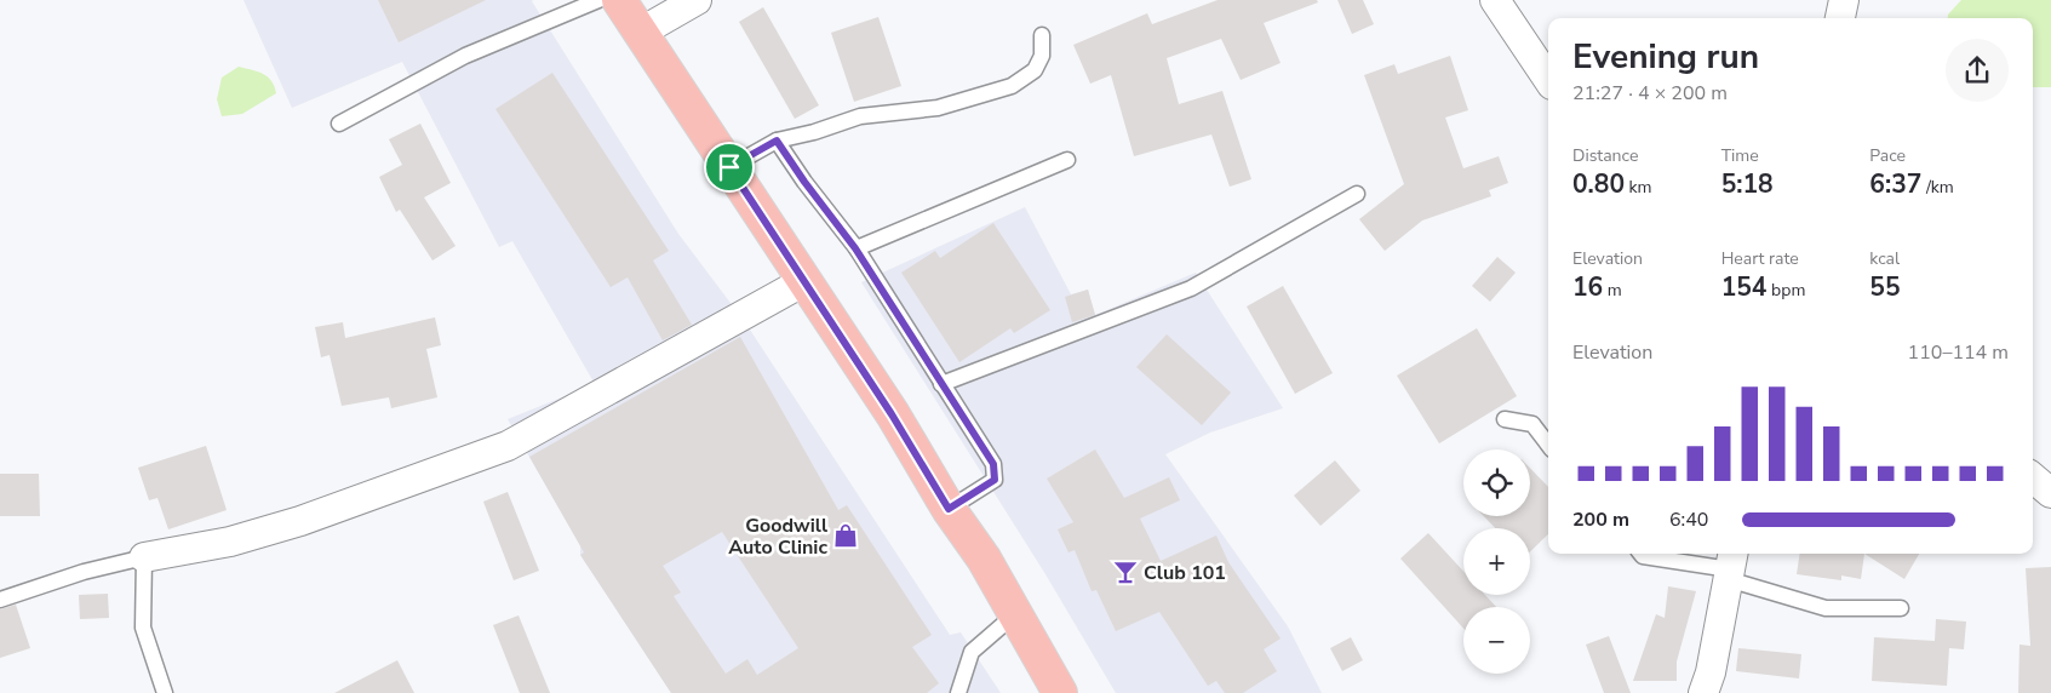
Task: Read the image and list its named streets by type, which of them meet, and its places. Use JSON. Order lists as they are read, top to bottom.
{
  "places": {
    "shop": ["Goodwill Auto Clinic"],
    "bar": ["Club 101"]
  },
  "page": {
    "heading": ["Evening run", "21:27 · 4 × 200 m"],
    "stats": [
      ["Distance", "0.80 km"],
      ["Time", "5:18"],
      ["Pace", "6:37 /km"],
      ["Elevation", "16 m"],
      ["Heart rate", "154 bpm"],
      ["kcal", "55"]
    ],
    "chart": ["Elevation", "110–114 m"],
    "map_buttons": ["+", "−"],
    "list": [
      {
        "name": "200 m",
        "note": "6:40"
      }
    ]
  }
}
